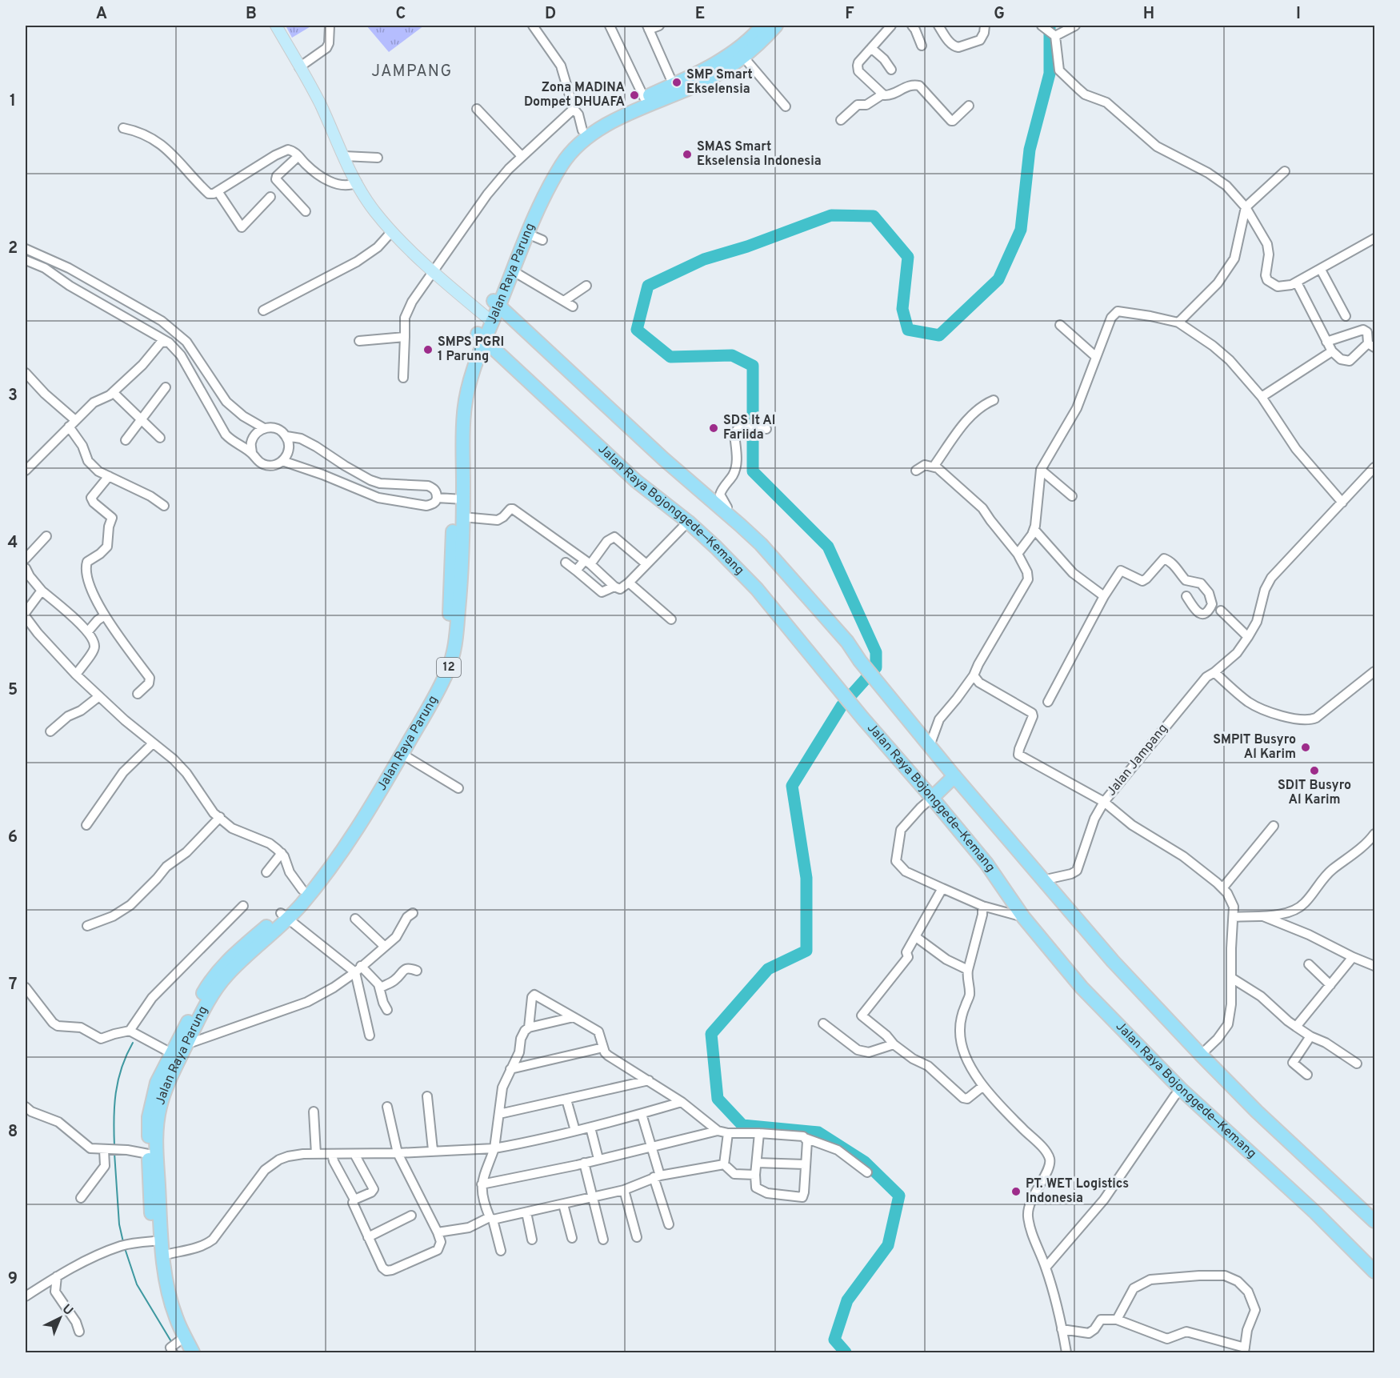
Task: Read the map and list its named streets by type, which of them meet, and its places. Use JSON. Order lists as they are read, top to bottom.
{
  "streets": {
    "highway": ["Jalan Raya Parung", "Jalan Raya Bojonggede—Kemang", "12"],
    "street": ["Jalan Jampang"]
  },
  "crossings": [
    ["Jalan Raya Parung", "Jalan Raya Bojonggede—Kemang"]
  ],
  "districts": ["JAMPANG"],
  "places": [
    "SMP Smart Ekselensia",
    "Zona MADINA Dompet DHUAFA",
    "SMAS Smart Ekselensia Indonesia",
    "SMPS PGRI 1 Parung",
    "SDS It Al Fariida",
    "SMPIT Busyro Al Karim",
    "SDIT Busyro Al Karim",
    "PT. WET Logistics Indonesia"
  ],
  "north": "top right",
  "grid": {
    "columns": [
      "A",
      "B",
      "C",
      "D",
      "E",
      "F",
      "G",
      "H",
      "I"
    ],
    "rows": [
      "1",
      "2",
      "3",
      "4",
      "5",
      "6",
      "7",
      "8",
      "9"
    ]
  }
}
